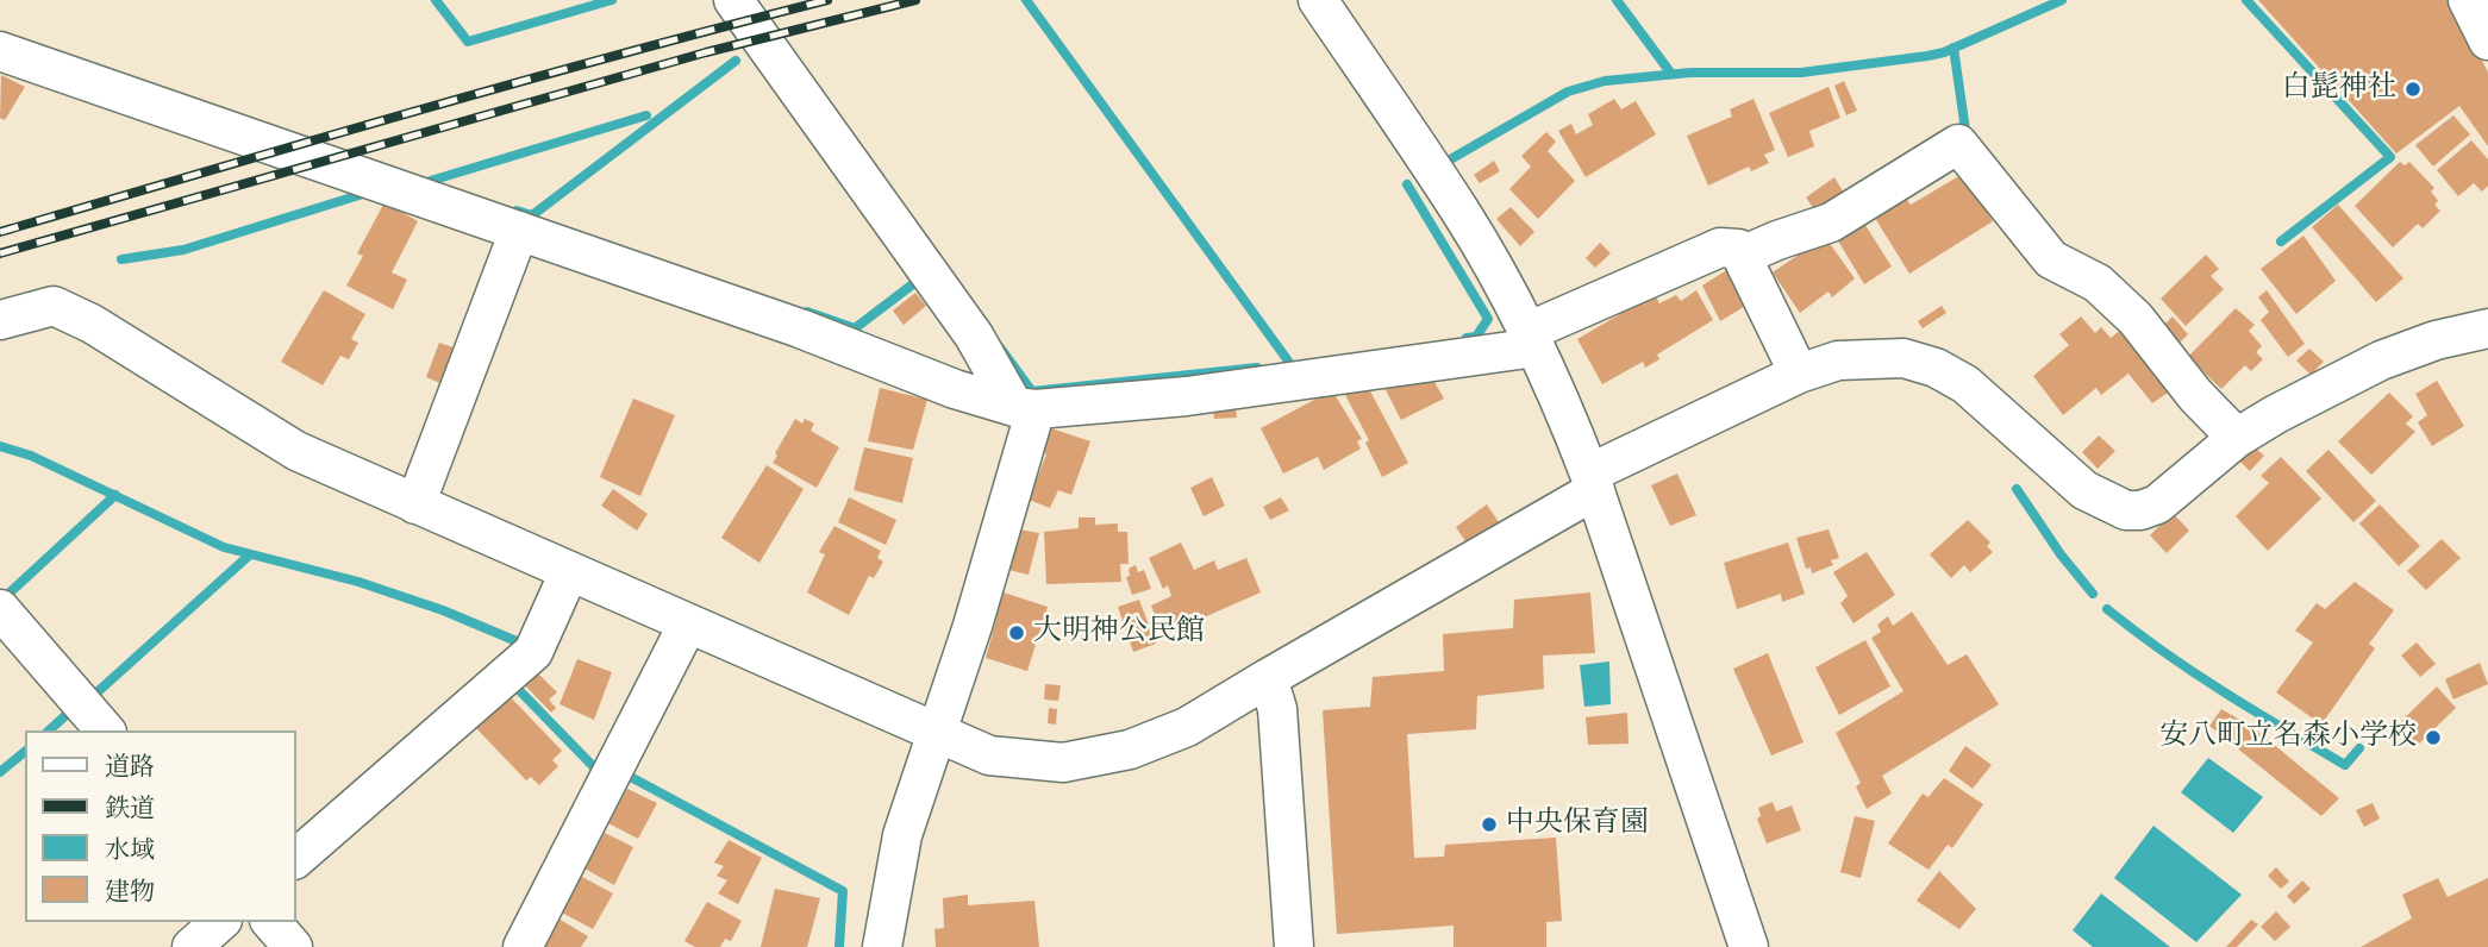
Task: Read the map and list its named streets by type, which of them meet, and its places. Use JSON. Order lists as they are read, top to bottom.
{
  "places": [
    "白髭神社",
    "大明神公民館",
    "安八町立名森小学校",
    "中央保育園"
  ],
  "legend": [
    "道路",
    "鉄道",
    "水域",
    "建物"
  ]
}
